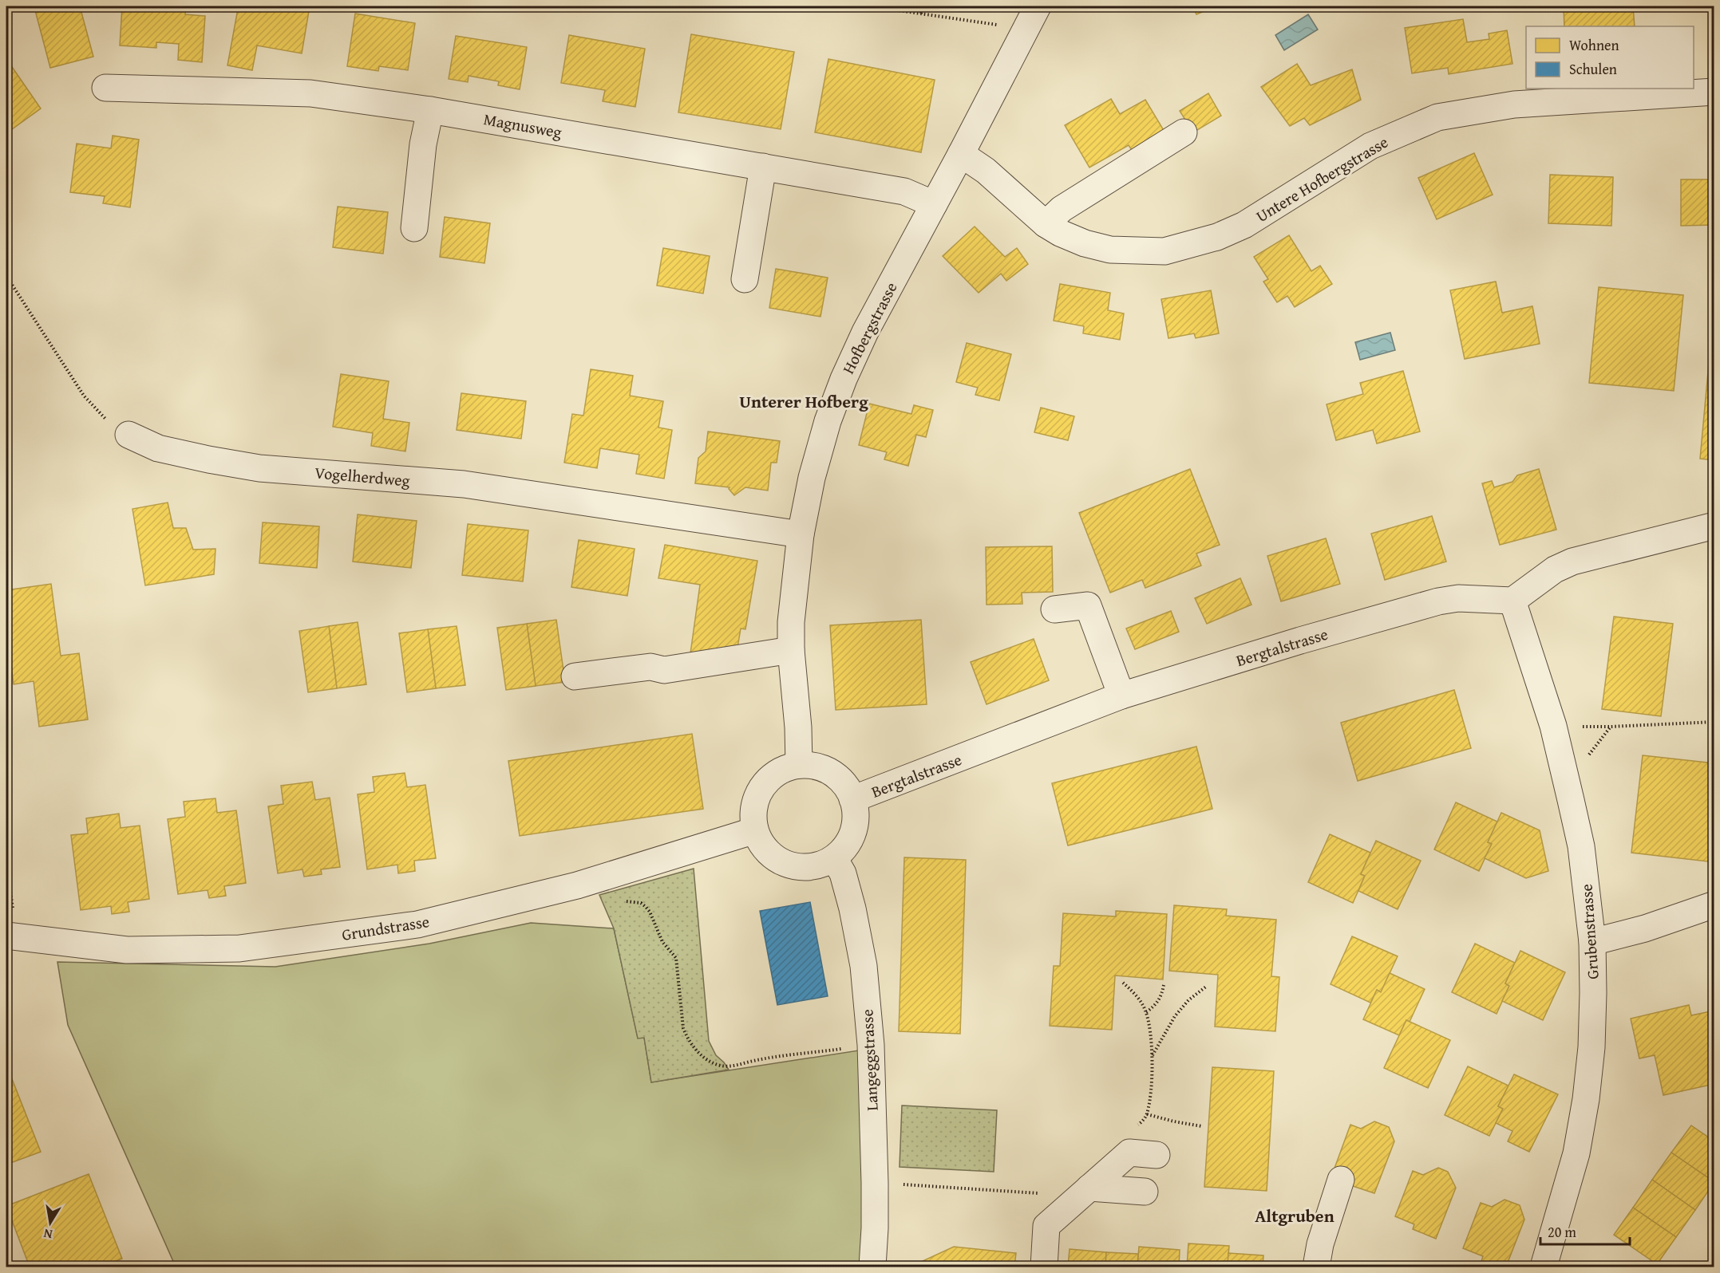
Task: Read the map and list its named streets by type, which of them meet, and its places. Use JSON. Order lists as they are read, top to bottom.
{
  "streets": {
    "street": [
      "Magnusweg",
      "Untere Hofbergstrasse",
      "Hofbergstrasse",
      "Vogelherdweg",
      "Bergtalstrasse",
      "Grundstrasse",
      "Grubenstrasse",
      "Langeggstrasse"
    ]
  },
  "crossings": [
    ["Magnusweg", "Hofbergstrasse"],
    ["Untere Hofbergstrasse", "Hofbergstrasse"],
    ["Hofbergstrasse", "Vogelherdweg"],
    ["Hofbergstrasse", "Bergtalstrasse"],
    ["Hofbergstrasse", "Grundstrasse"],
    ["Hofbergstrasse", "Langeggstrasse"],
    ["Bergtalstrasse", "Grundstrasse"],
    ["Bergtalstrasse", "Grubenstrasse"],
    ["Bergtalstrasse", "Langeggstrasse"],
    ["Grundstrasse", "Langeggstrasse"]
  ],
  "districts": ["Unterer Hofberg", "Altgruben"],
  "legend": ["Wohnen", "Schulen"],
  "scale_bar": "20 m",
  "north": "bottom"
}
